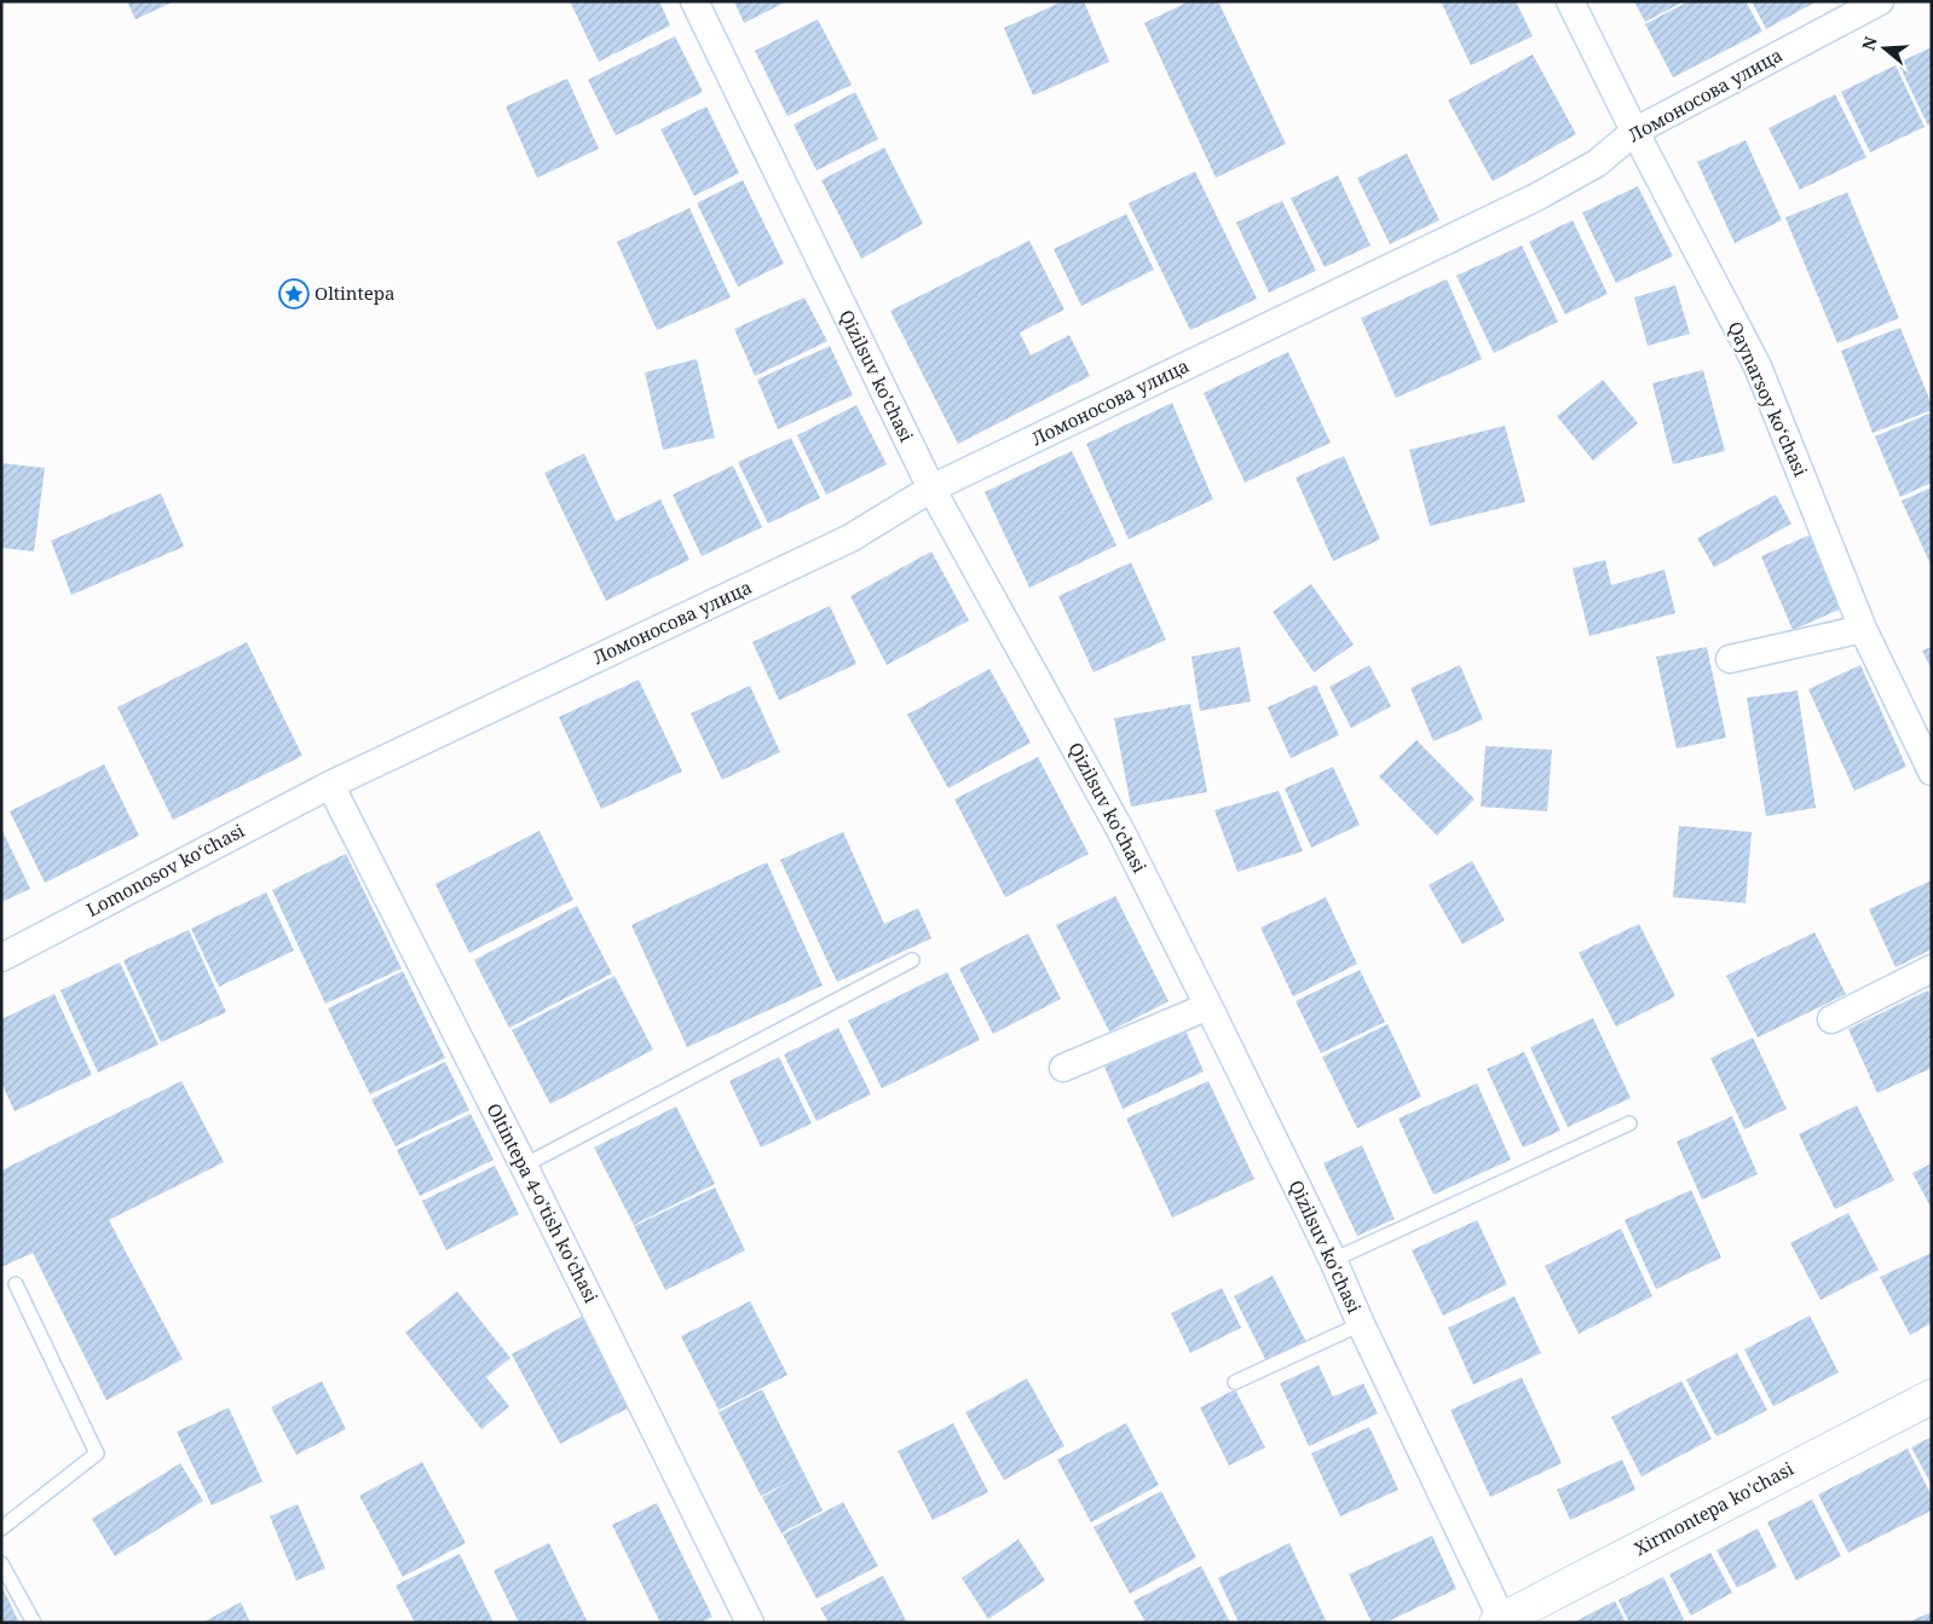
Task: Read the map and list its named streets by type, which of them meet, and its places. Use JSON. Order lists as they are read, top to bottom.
{
  "streets": {
    "street": [
      "Ломоносова улица",
      "Qizilsuv ko'chasi",
      "Qaynarsoy koʻchasi",
      "Lomonosov koʻchasi",
      "Oltintepa 4-o'tish ko'chasi",
      "Xirmontepa ko'chasi"
    ]
  },
  "crossings": [
    ["Ломоносова улица", "Qizilsuv ko'chasi"],
    ["Ломоносова улица", "Qaynarsoy koʻchasi"],
    ["Ломоносова улица", "Lomonosov koʻchasi"],
    ["Ломоносова улица", "Oltintepa 4-o'tish ko'chasi"],
    ["Qizilsuv ko'chasi", "Xirmontepa ko'chasi"],
    ["Lomonosov koʻchasi", "Oltintepa 4-o'tish ko'chasi"]
  ],
  "places": {
    "place": ["Oltintepa"]
  },
  "north": "left"
}
